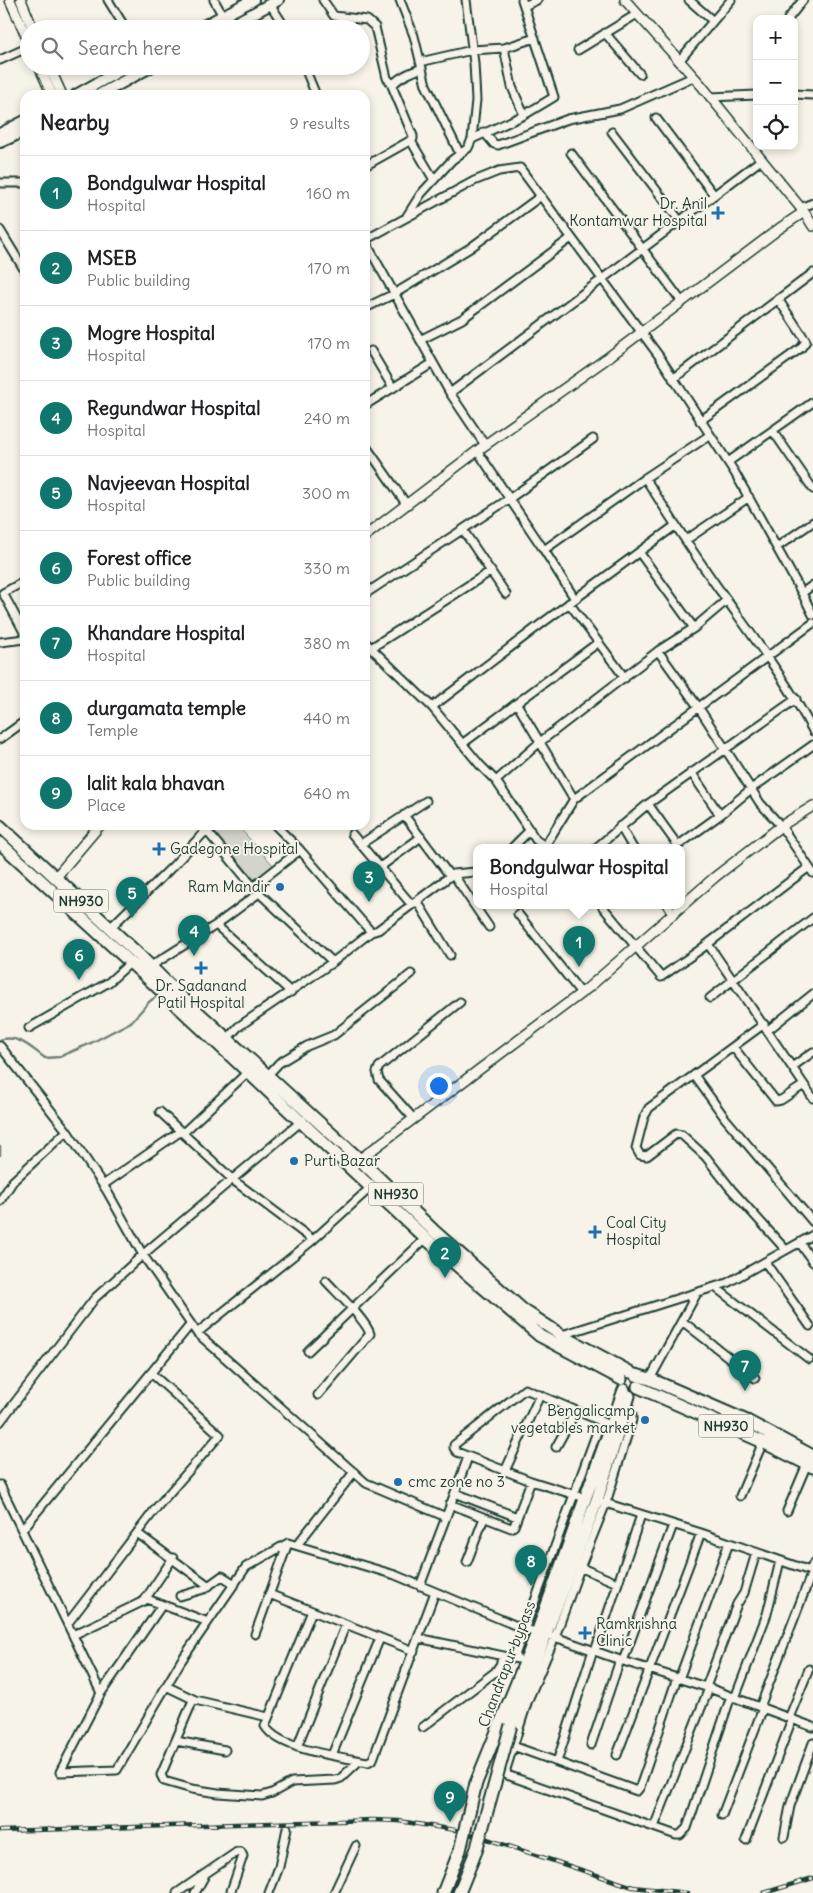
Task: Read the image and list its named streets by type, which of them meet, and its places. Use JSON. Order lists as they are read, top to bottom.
{
  "streets": {
    "highway": ["NH930", "Chandrapur bypass"]
  },
  "crossings": [
    ["NH930", "Chandrapur bypass"]
  ],
  "places": {
    "health": [
      "Dr. Anil Kontamwar Hospital",
      "Gadegone Hospital",
      "Dr. Sadanand Patil Hospital",
      "Coal City Hospital",
      "Ramkrishna Clinic"
    ],
    "other": [
      "Ram Mandir",
      "Purti Bazar",
      "Bengalicamp vegetables market",
      "cmc zone no 3"
    ]
  },
  "page": {
    "map_buttons": ["+", "−"],
    "search": "Search here",
    "heading": ["Nearby", "9 results"],
    "list": [
      {
        "mark": "1",
        "name": "Bondgulwar Hospital",
        "note": "Hospital",
        "value": "160 m"
      },
      {
        "mark": "2",
        "name": "MSEB",
        "note": "Public building",
        "value": "170 m"
      },
      {
        "mark": "3",
        "name": "Mogre Hospital",
        "note": "Hospital",
        "value": "170 m"
      },
      {
        "mark": "4",
        "name": "Regundwar Hospital",
        "note": "Hospital",
        "value": "240 m"
      },
      {
        "mark": "5",
        "name": "Navjeevan Hospital",
        "note": "Hospital",
        "value": "300 m"
      },
      {
        "mark": "6",
        "name": "Forest office",
        "note": "Public building",
        "value": "330 m"
      },
      {
        "mark": "7",
        "name": "Khandare Hospital",
        "note": "Hospital",
        "value": "380 m"
      },
      {
        "mark": "8",
        "name": "durgamata temple",
        "note": "Temple",
        "value": "440 m"
      },
      {
        "mark": "9",
        "name": "lalit kala bhavan",
        "note": "Place",
        "value": "640 m"
      }
    ],
    "popup": ["Bondgulwar Hospital", "Hospital"],
    "pins": [
      "3",
      "5",
      "4",
      "1",
      "6",
      "2",
      "7",
      "8",
      "9"
    ]
  }
}
